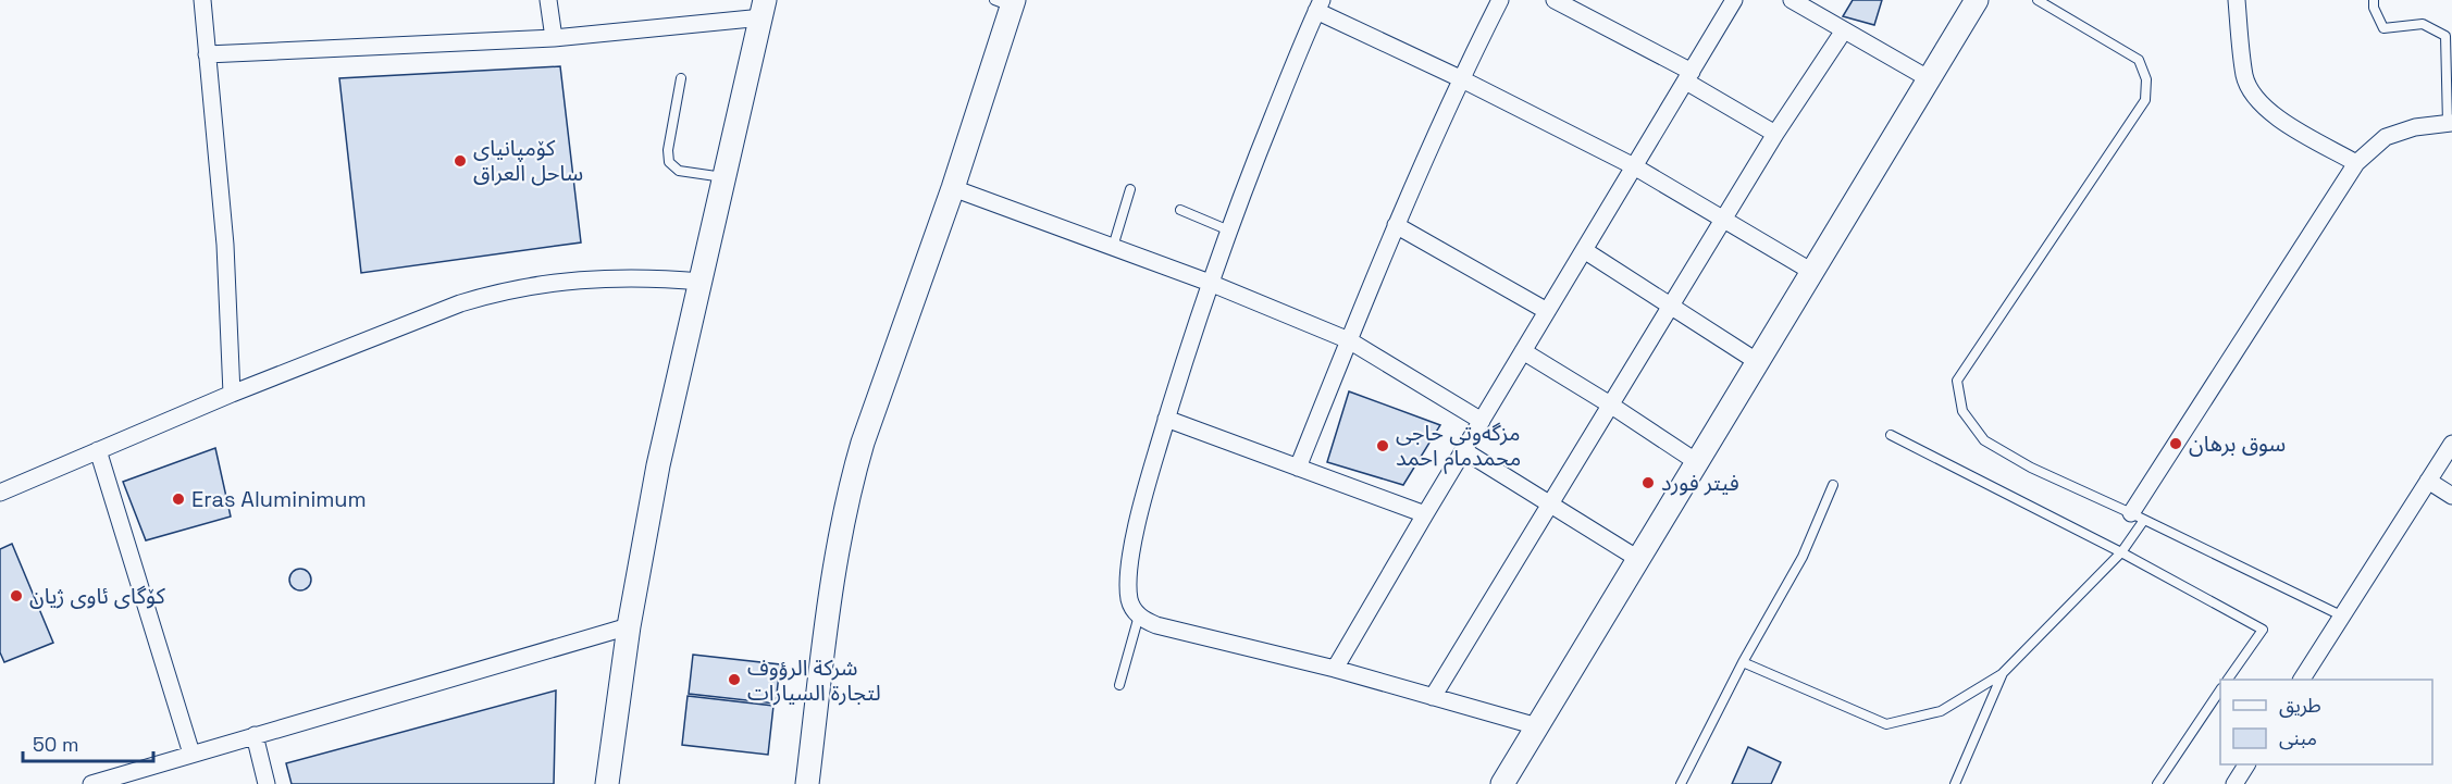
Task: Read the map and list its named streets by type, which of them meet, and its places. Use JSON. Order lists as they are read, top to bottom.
{
  "places": [
    "کۆمپانیای ساحل العراق",
    "سوق برهان",
    "مزگەوتی حاجی محمدمام احمد",
    "فيتر فورد",
    "Eras Aluminimum",
    "کۆگای ئاوی ژیان",
    "شركة الرؤوف لتجارة السيارات"
  ],
  "legend": ["طريق", "مبنى"],
  "scale_bar": "50 m"
}
